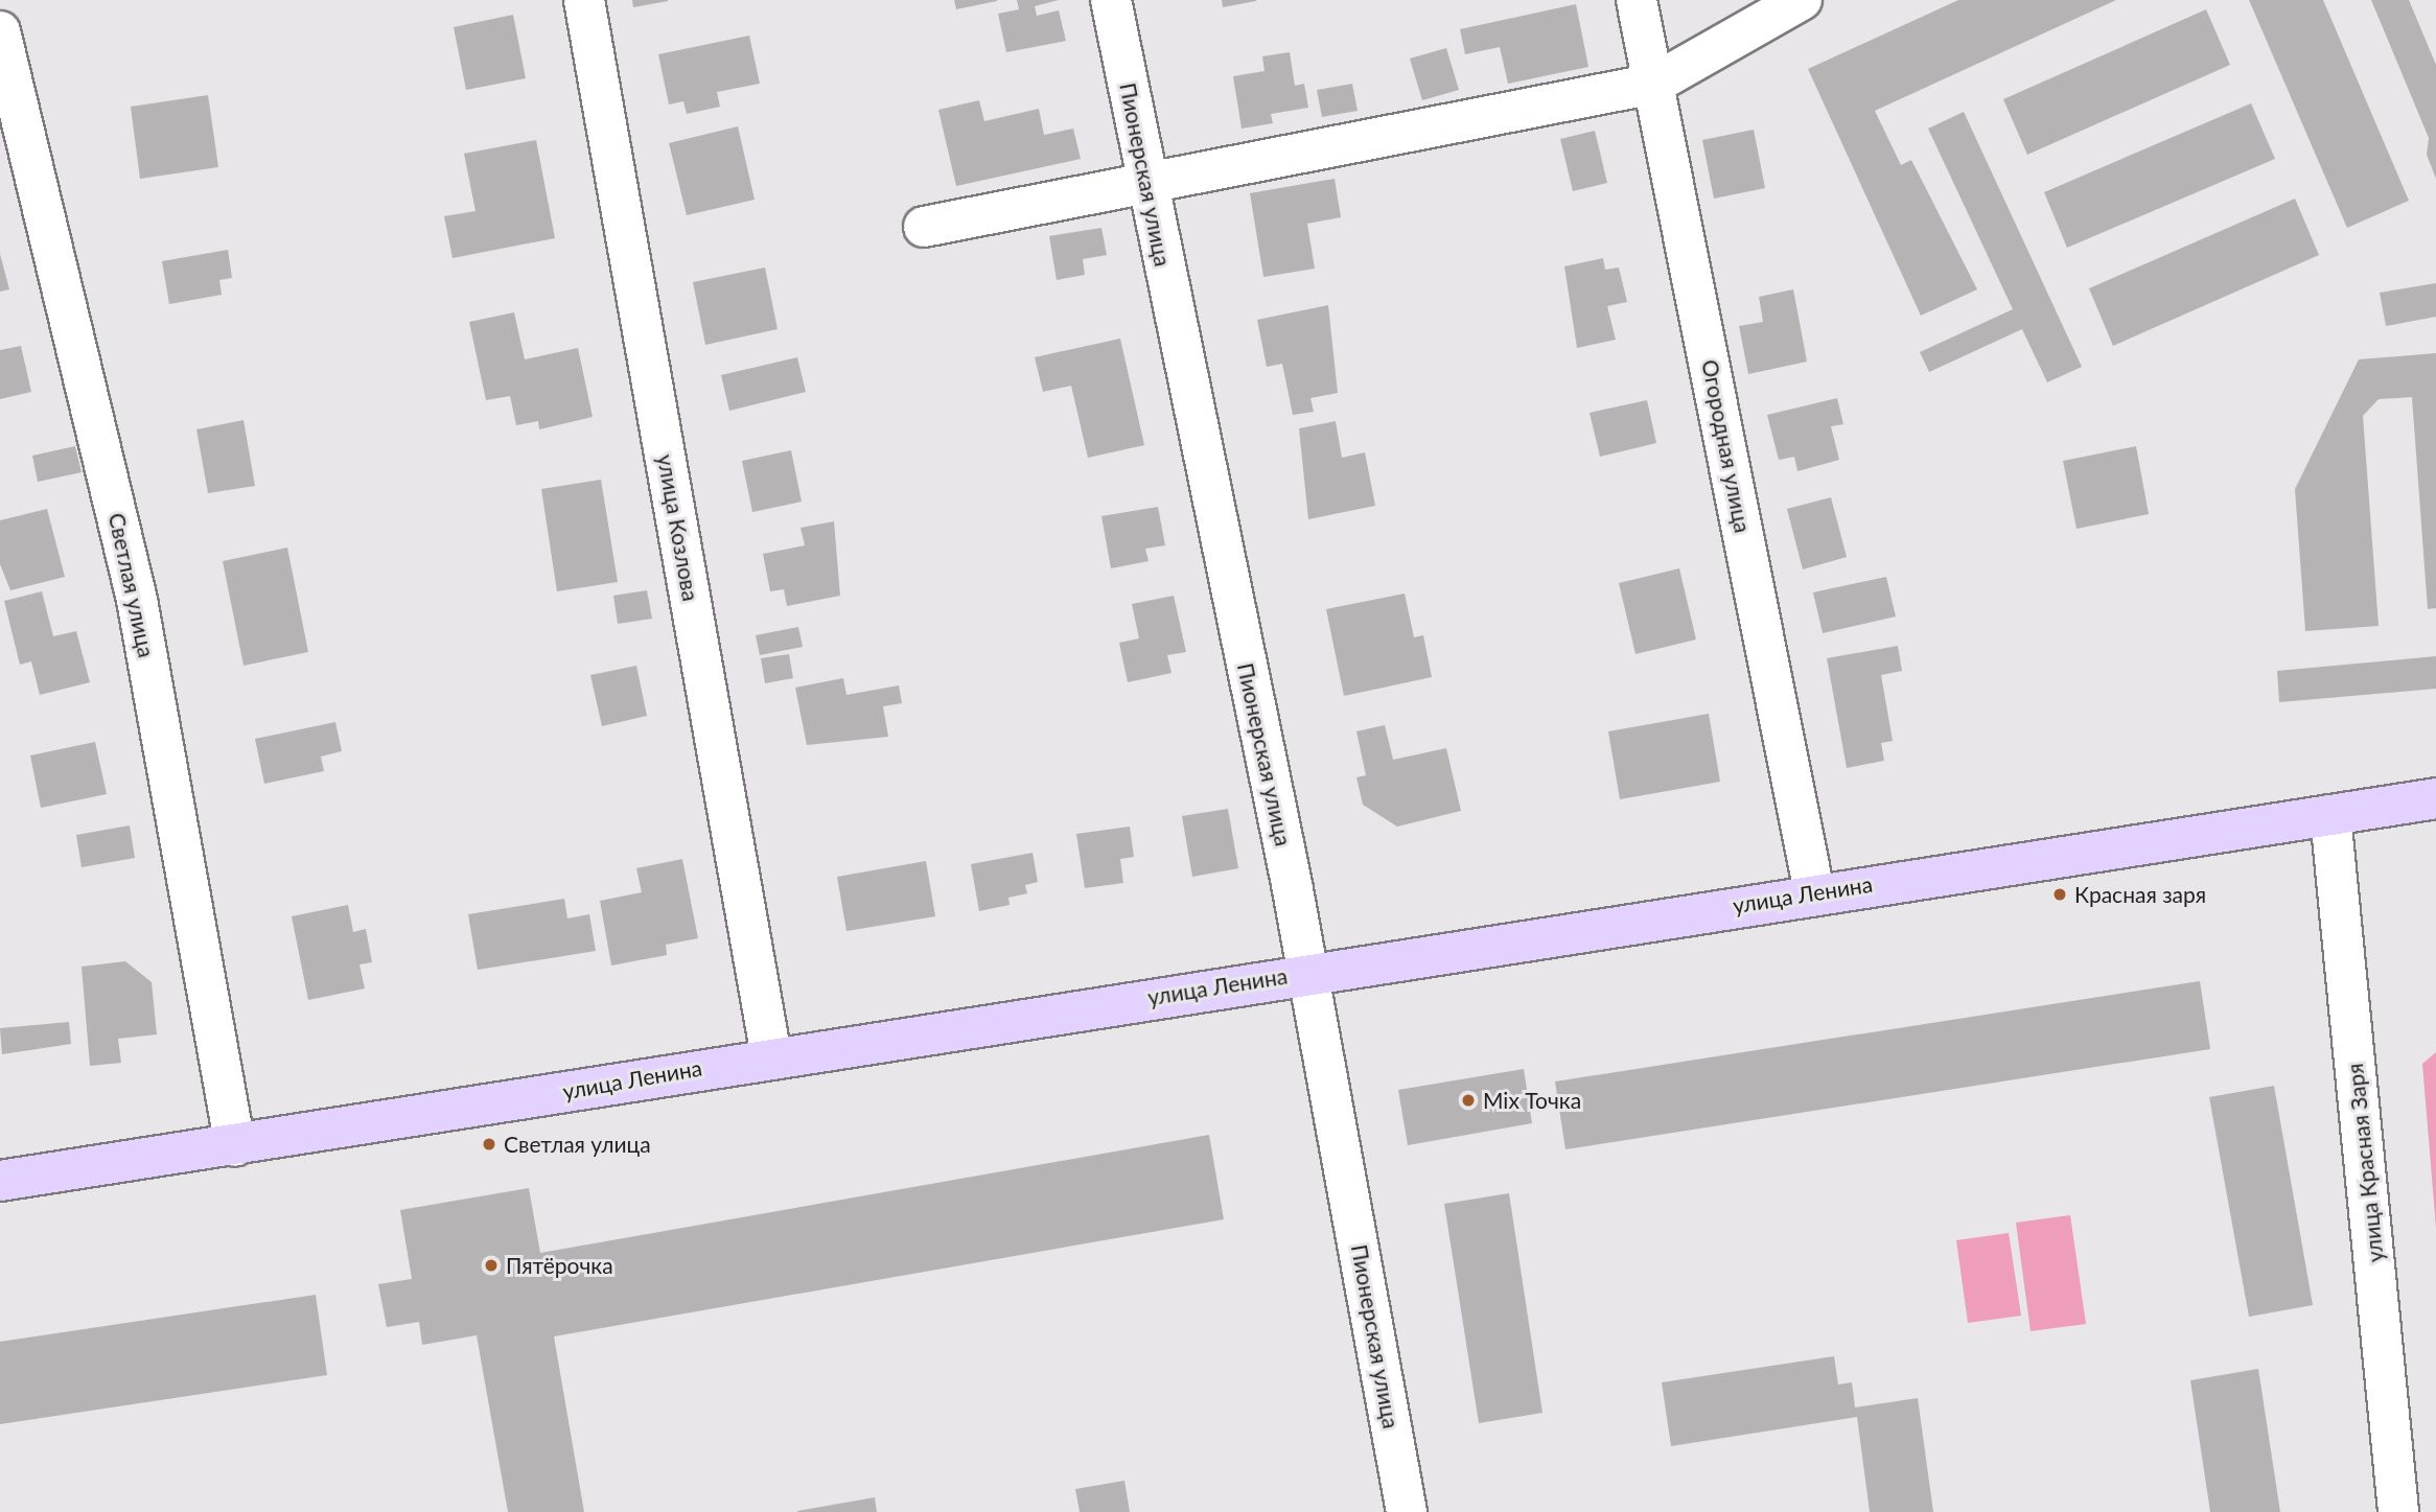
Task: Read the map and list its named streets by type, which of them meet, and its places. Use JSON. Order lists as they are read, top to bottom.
{
  "streets": {
    "main road": ["улица Ленина"],
    "street": [
      "Пионерская улица",
      "Огородная улица",
      "улица Козлова",
      "Светлая улица",
      "улица Красная Заря"
    ]
  },
  "crossings": [
    ["Пионерская улица", "улица Ленина"],
    ["Огородная улица", "улица Ленина"],
    ["улица Козлова", "улица Ленина"],
    ["Светлая улица", "улица Ленина"],
    ["улица Ленина", "улица Красная Заря"]
  ],
  "places": [
    "Красная заря",
    "Mix Точка",
    "Светлая улица",
    "Пятёрочка"
  ]
}
